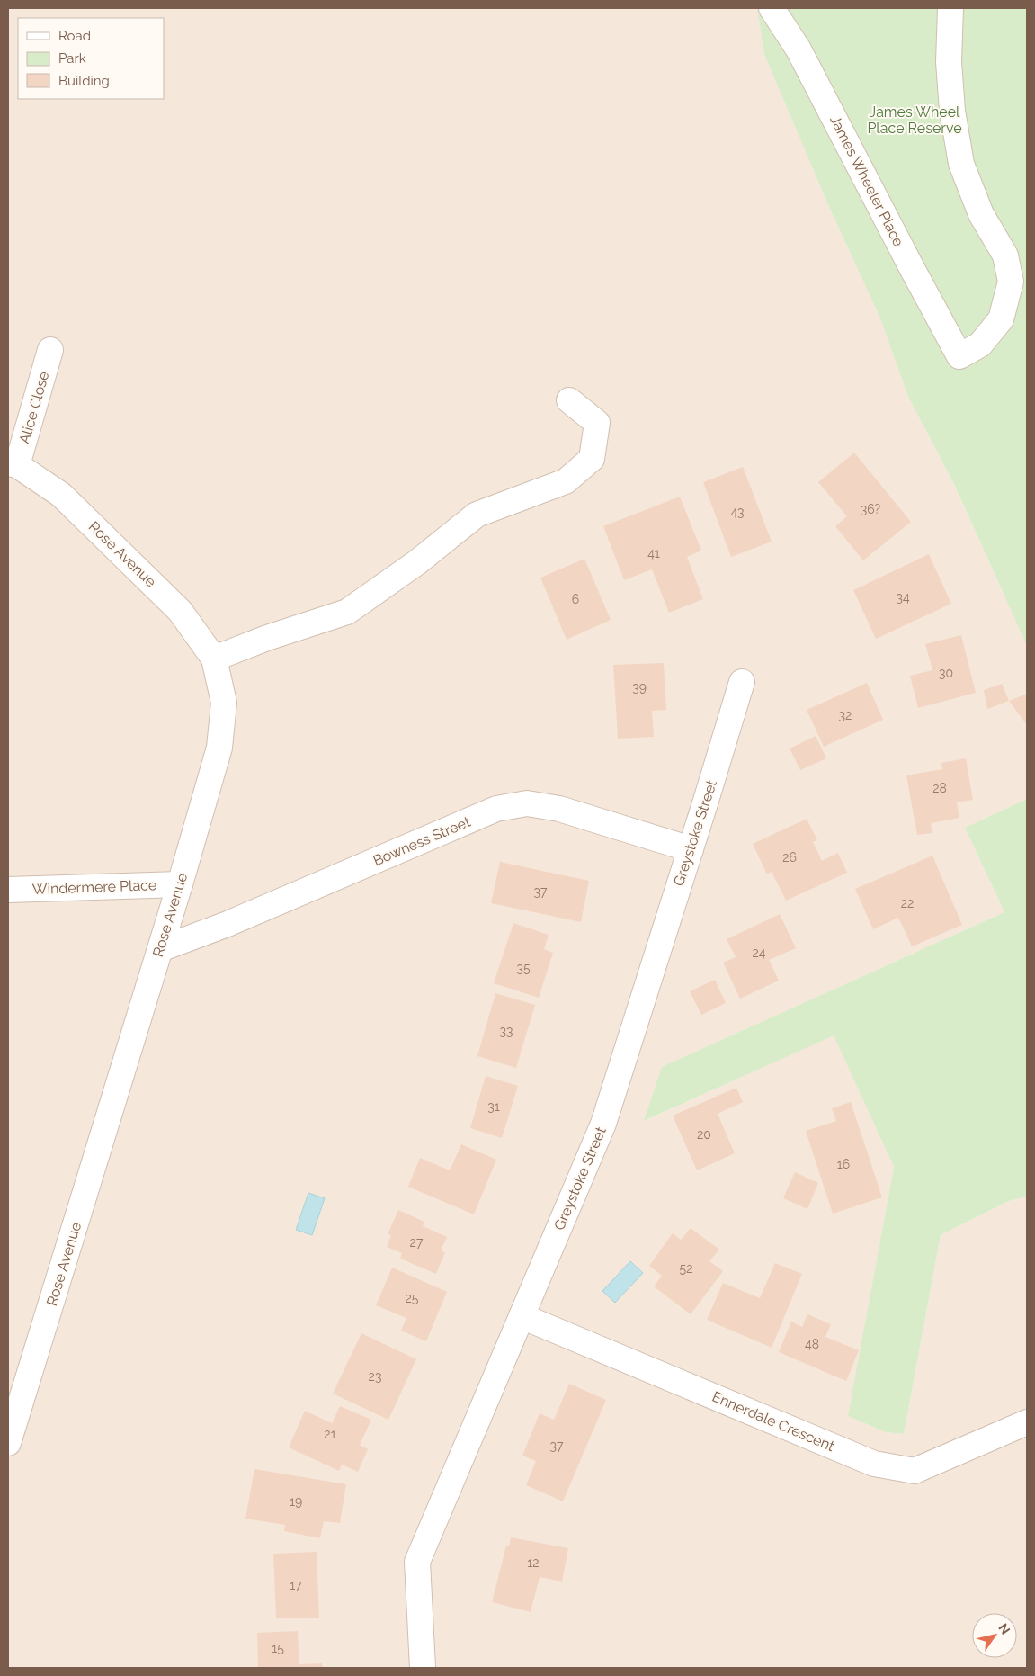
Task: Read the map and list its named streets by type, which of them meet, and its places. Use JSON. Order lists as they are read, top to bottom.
{
  "streets": {
    "street": [
      "James Wheeler Place",
      "Alice Close",
      "Rose Avenue",
      "Greystoke Street",
      "Bowness Street",
      "Windermere Place",
      "Ennerdale Crescent"
    ]
  },
  "crossings": [
    ["Alice Close", "Rose Avenue"],
    ["Rose Avenue", "Bowness Street"],
    ["Rose Avenue", "Windermere Place"],
    ["Greystoke Street", "Bowness Street"],
    ["Greystoke Street", "Ennerdale Crescent"]
  ],
  "parks": ["James Wheel Place Reserve"],
  "house_numbers": [
    "36?",
    "43",
    "41",
    "34",
    "6",
    "30",
    "39",
    "32",
    "28",
    "26",
    "37",
    "22",
    "24",
    "35",
    "33",
    "31",
    "20",
    "16",
    "27",
    "52",
    "25",
    "48",
    "23",
    "21",
    "37",
    "19",
    "12",
    "17",
    "15"
  ],
  "legend": ["Road", "Park", "Building"],
  "north": "top right"
}
